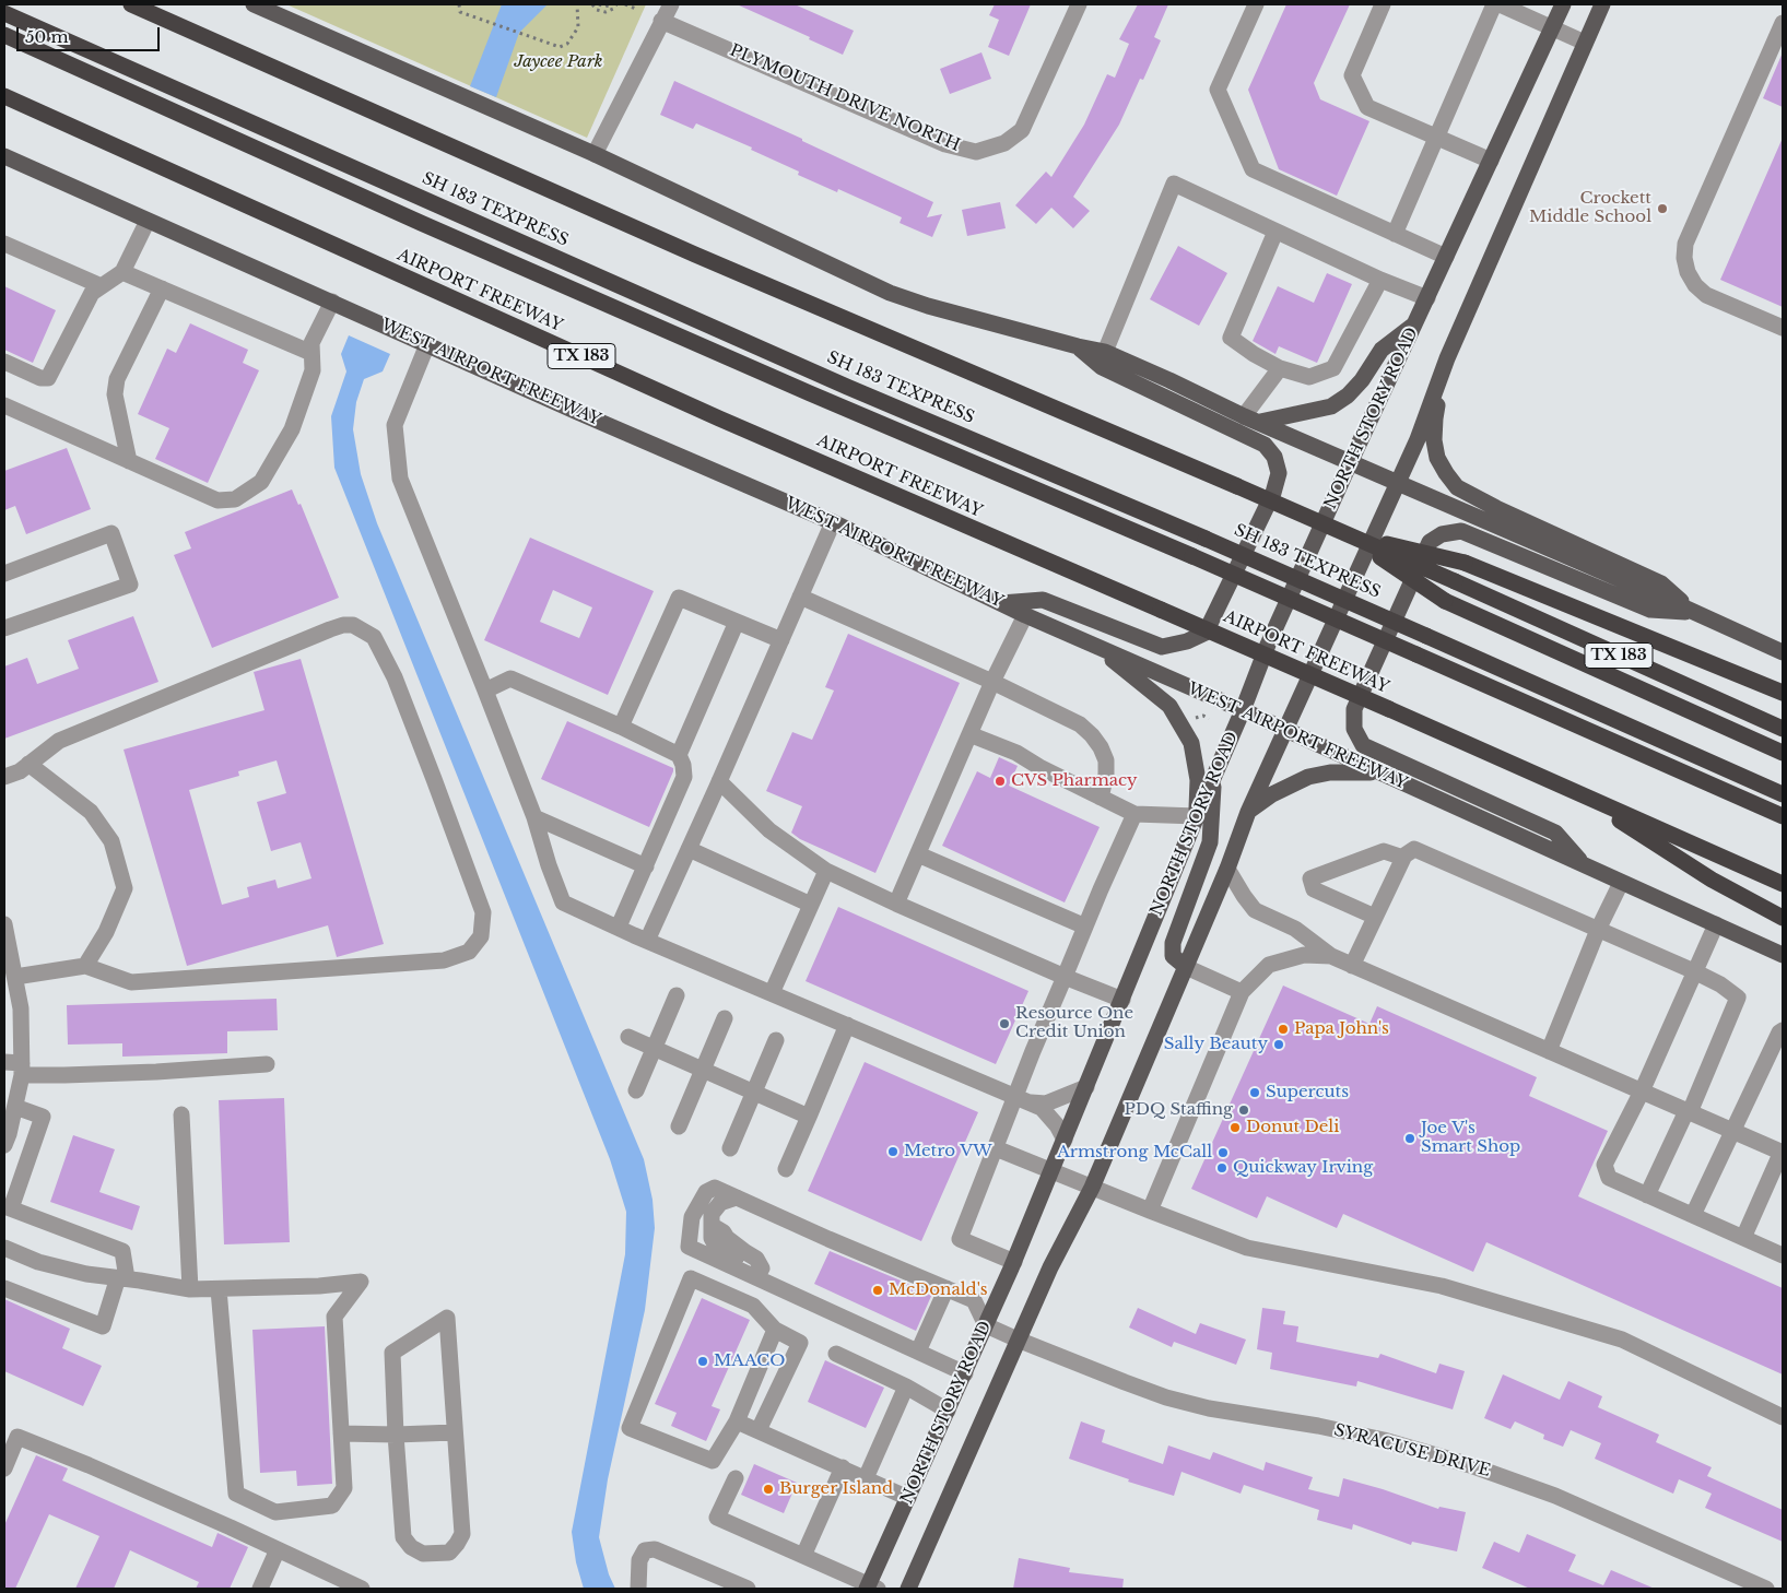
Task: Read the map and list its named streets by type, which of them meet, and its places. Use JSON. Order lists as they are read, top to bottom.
{
  "streets": {
    "highway": ["SH 183 TEXPRESS", "AIRPORT FREEWAY", "TX 183"],
    "main road": ["WEST AIRPORT FREEWAY", "NORTH STORY ROAD"],
    "street": ["PLYMOUTH DRIVE NORTH", "SYRACUSE DRIVE"]
  },
  "crossings": [
    ["WEST AIRPORT FREEWAY", "NORTH STORY ROAD"],
    ["NORTH STORY ROAD", "SYRACUSE DRIVE"]
  ],
  "parks": ["Jaycee Park"],
  "places": [
    "Crockett Middle School",
    "CVS Pharmacy",
    "Resource One Credit Union",
    "Papa John's",
    "Sally Beauty",
    "Supercuts",
    "PDQ Staffing",
    "Donut Deli",
    "Joe V's Smart Shop",
    "Metro VW",
    "Armstrong McCall",
    "Quickway Irving",
    "McDonald's",
    "MAACO",
    "Burger Island"
  ],
  "scale_bar": "50 m"
}
